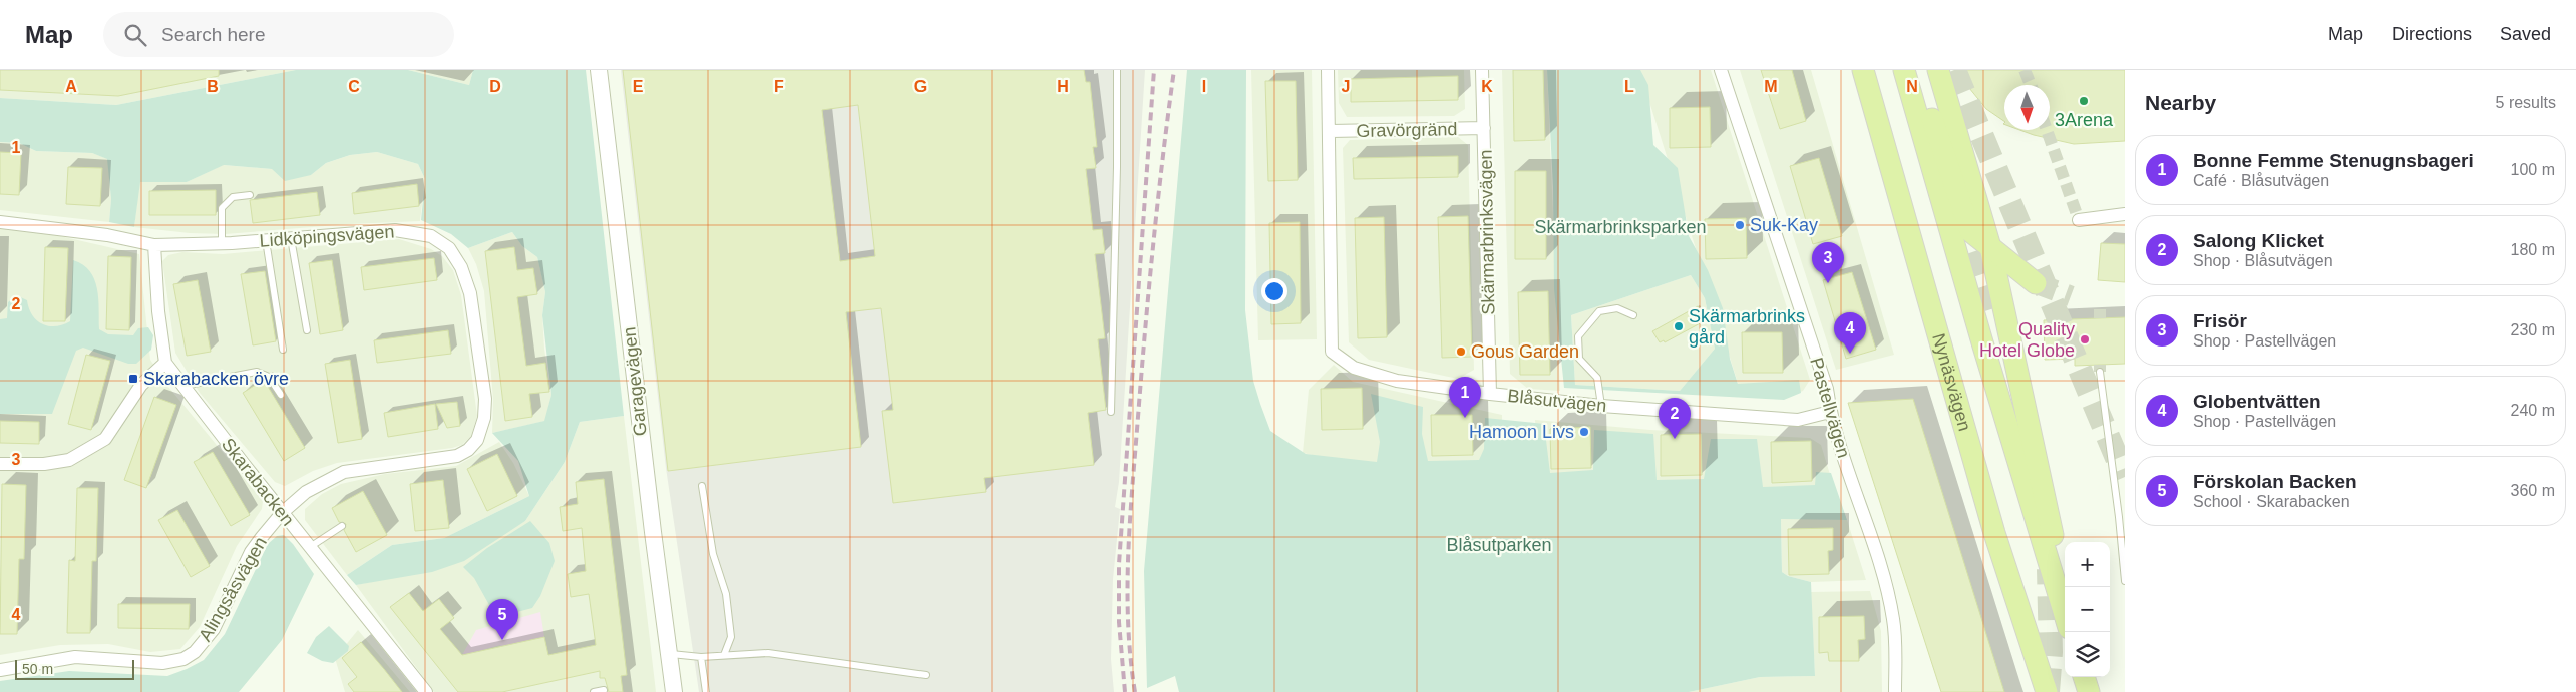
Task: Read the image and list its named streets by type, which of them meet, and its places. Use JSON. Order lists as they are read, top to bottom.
{
  "streets": {
    "highway": ["Nynäsvägen"],
    "street": [
      "Gravörgränd",
      "Skärmarbrinksvägen",
      "Lidköpingsvägen",
      "Garagevägen",
      "Blåsutvägen",
      "Pastellvägen",
      "Skarabacken",
      "Alingsåsvägen"
    ]
  },
  "crossings": [
    ["Gravörgränd", "Skärmarbrinksvägen"],
    ["Gravörgränd", "Blåsutvägen"],
    ["Skärmarbrinksvägen", "Blåsutvägen"],
    ["Lidköpingsvägen", "Skarabacken"],
    ["Lidköpingsvägen", "Alingsåsvägen"],
    ["Blåsutvägen", "Pastellvägen"],
    ["Skarabacken", "Alingsåsvägen"]
  ],
  "parks": ["Skärmarbrinksparken", "Blåsutparken"],
  "places": {
    "other": [
      "3Arena",
      "Suk-Kay",
      "Skärmarbrinks gård",
      "Quality Hotel Globe",
      "Gous Garden",
      "Hamoon Livs"
    ],
    "transit": ["Skarabacken övre"]
  },
  "scale_bar": "50 m",
  "north": "bottom",
  "page": {
    "header": "Map",
    "search": "Search here",
    "nav": ["Map", "Directions", "Saved"],
    "heading": ["Nearby", "5 results"],
    "list": [
      {
        "mark": "1",
        "name": "Bonne Femme Stenugnsbageri",
        "note": "Café · Blåsutvägen",
        "value": "100 m"
      },
      {
        "mark": "2",
        "name": "Salong Klicket",
        "note": "Shop · Blåsutvägen",
        "value": "180 m"
      },
      {
        "mark": "3",
        "name": "Frisör",
        "note": "Shop · Pastellvägen",
        "value": "230 m"
      },
      {
        "mark": "4",
        "name": "Globentvätten",
        "note": "Shop · Pastellvägen",
        "value": "240 m"
      },
      {
        "mark": "5",
        "name": "Förskolan Backen",
        "note": "School · Skarabacken",
        "value": "360 m"
      }
    ],
    "pins": [
      "3",
      "4",
      "1",
      "2",
      "5"
    ],
    "map_buttons": ["+", "−"],
    "scale": "50 m"
  },
  "grid": {
    "columns": [
      "A",
      "B",
      "C",
      "D",
      "E",
      "F",
      "G",
      "H",
      "I",
      "J",
      "K",
      "L",
      "M",
      "N"
    ],
    "rows": [
      "1",
      "2",
      "3",
      "4"
    ]
  }
}
